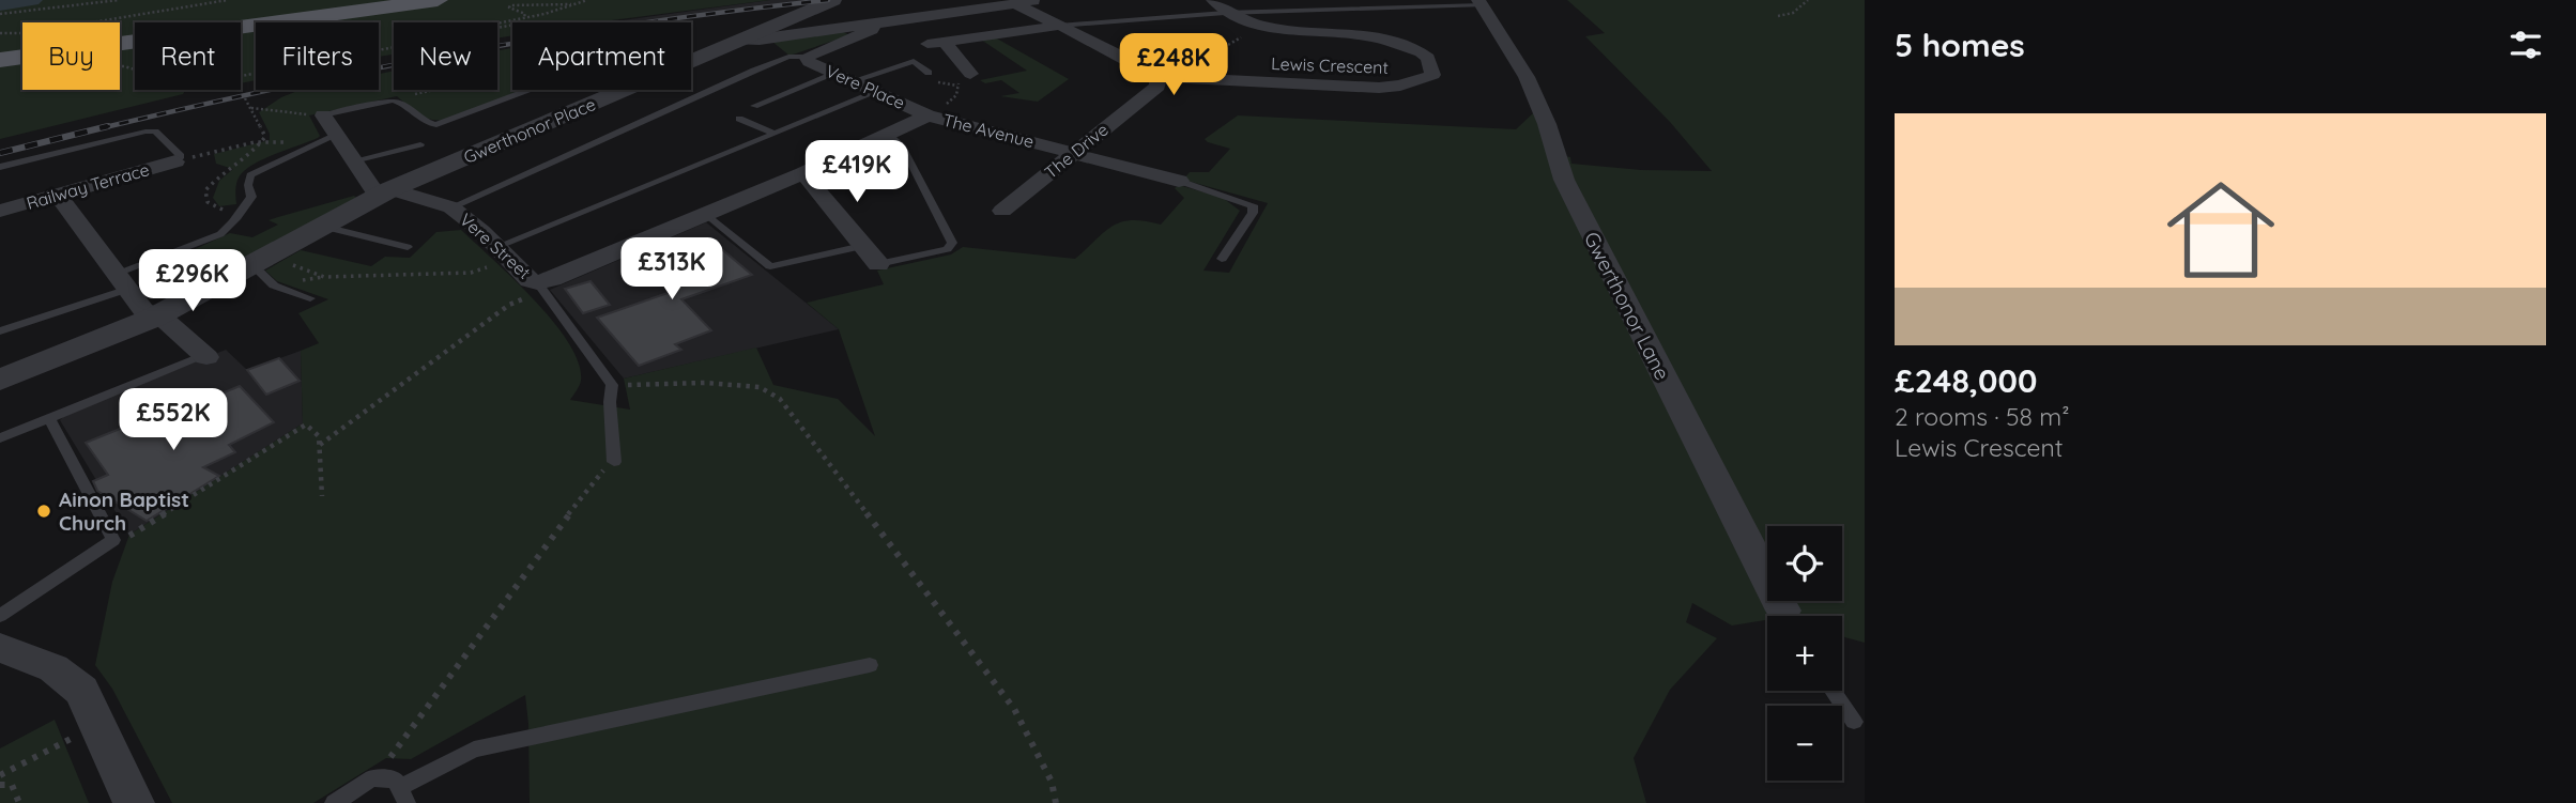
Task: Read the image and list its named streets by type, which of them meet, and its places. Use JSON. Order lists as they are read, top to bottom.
{
  "streets": {
    "street": [
      "Lewis Crescent",
      "Vere Place",
      "Gwerthonor Place",
      "The Avenue",
      "The Drive",
      "Railway Terrace",
      "Vere Street",
      "Gwerthonor Lane"
    ]
  },
  "crossings": [
    ["Lewis Crescent", "The Drive"],
    ["Vere Place", "The Avenue"],
    ["Vere Place", "Vere Street"],
    ["Gwerthonor Place", "Vere Street"],
    ["The Avenue", "The Drive"],
    ["The Avenue", "Vere Street"]
  ],
  "places": ["Ainon Baptist Church"],
  "page": {
    "heading": "5 homes",
    "chip": [
      "Buy",
      "Rent",
      "Filters",
      "New",
      "Apartment"
    ],
    "price": [
      "£248K",
      "£419K",
      "£313K",
      "£296K",
      "£552K"
    ],
    "list": [
      {
        "name": "£248,000",
        "note": "2 rooms · 58 m² · Lewis Crescent"
      }
    ],
    "map_buttons": ["+", "−"]
  }
}
